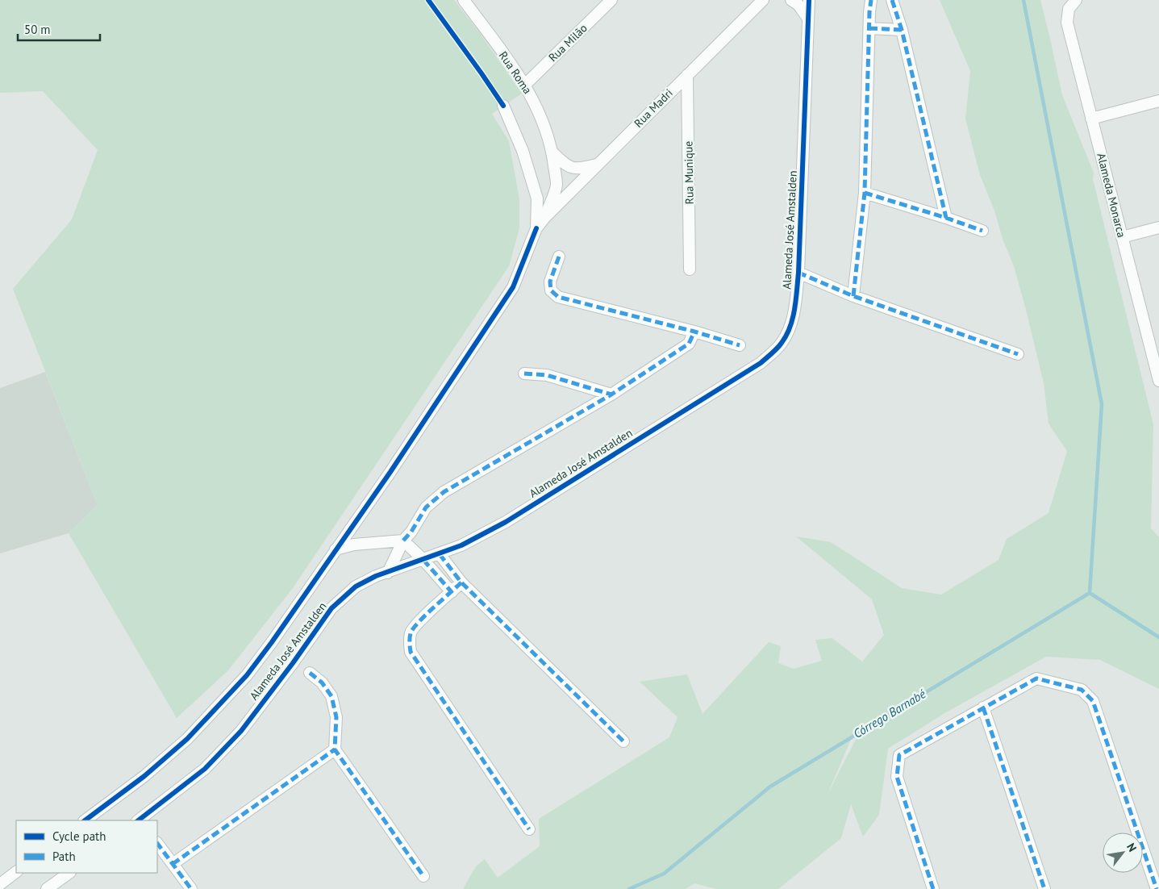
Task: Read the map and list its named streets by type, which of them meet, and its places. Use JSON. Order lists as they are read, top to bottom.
{
  "streets": {
    "street": [
      "Rua Milão",
      "Rua Roma",
      "Rua Madri",
      "Rua Munique",
      "Alameda Monarca",
      "Alameda José Amstalden"
    ]
  },
  "crossings": [
    ["Rua Milão", "Rua Roma"],
    ["Rua Roma", "Rua Madri"],
    ["Rua Madri", "Rua Munique"]
  ],
  "water": ["Córrego Barnabé"],
  "legend": ["Cycle path", "Path"],
  "scale_bar": "50 m",
  "north": "top right"
}
